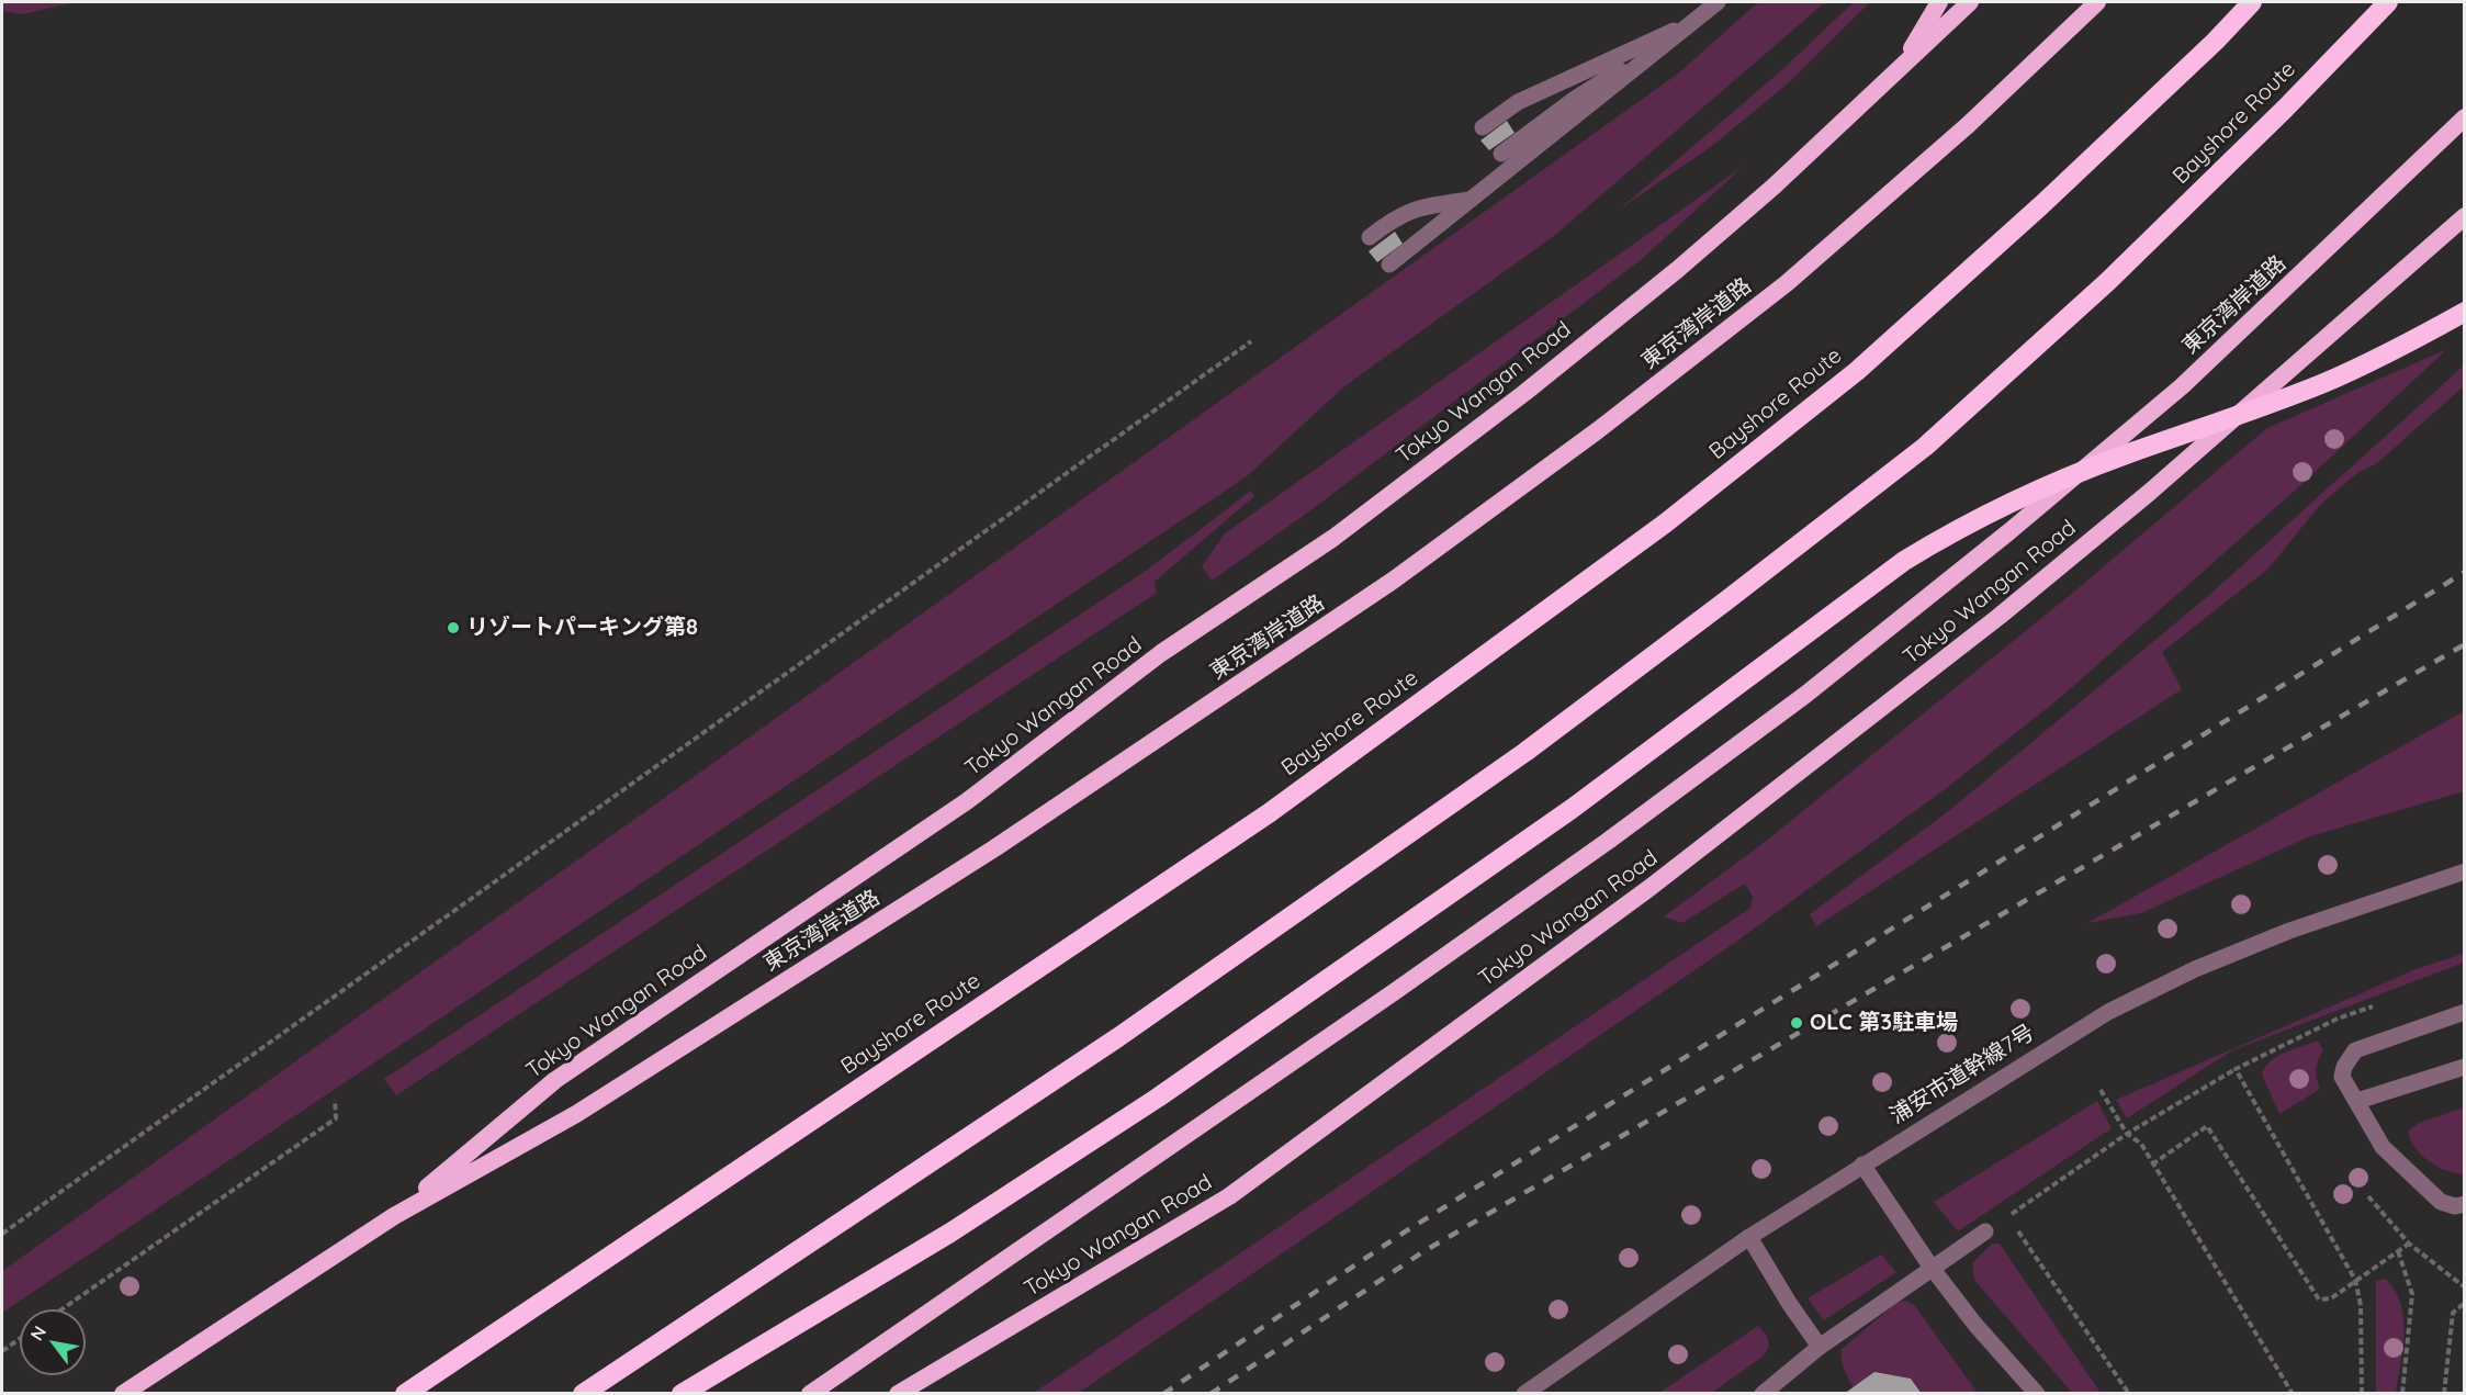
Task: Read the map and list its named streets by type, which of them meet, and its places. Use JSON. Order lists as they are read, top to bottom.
{
  "streets": {
    "highway": ["Bayshore Route", "東京湾岸道路", "Tokyo Wangan Road"],
    "street": ["浦安市道幹線7号"]
  },
  "crossings": [
    ["東京湾岸道路", "Tokyo Wangan Road"]
  ],
  "places": ["リゾートパーキング第8", "OLC 第3駐車場"],
  "north": "top left"
}
